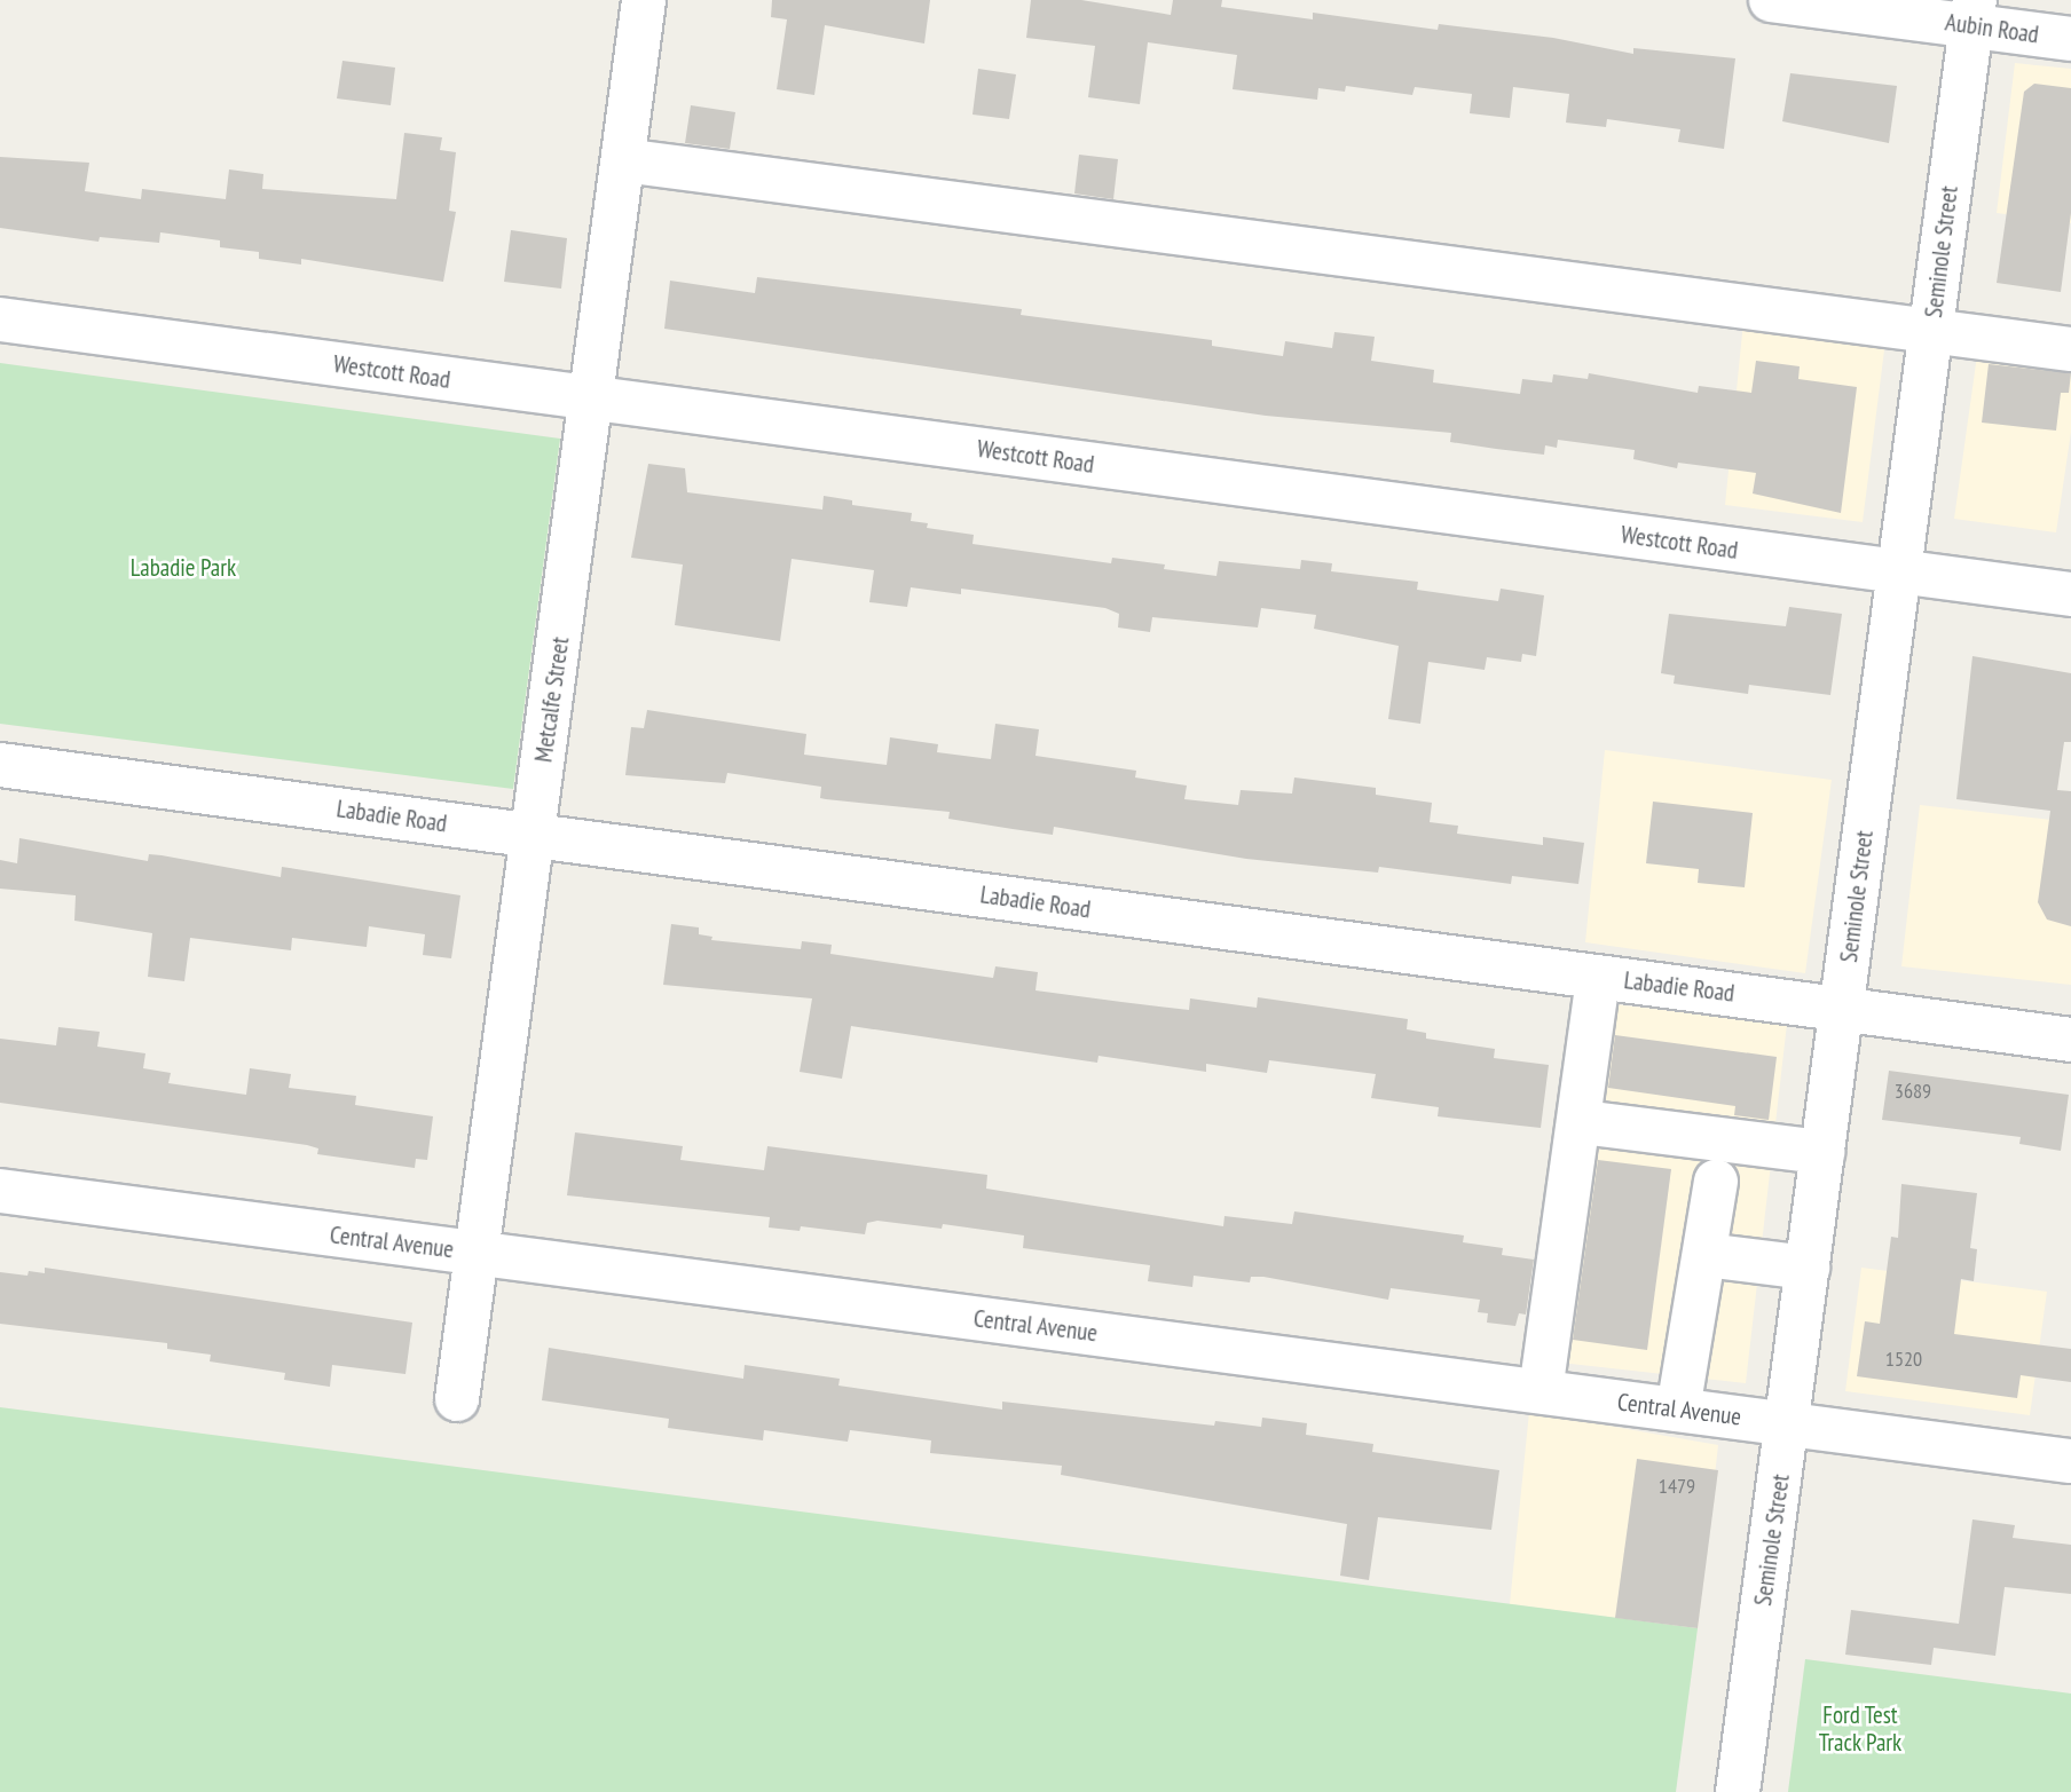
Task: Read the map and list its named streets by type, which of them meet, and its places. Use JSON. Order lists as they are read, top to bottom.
{
  "streets": {
    "street": [
      "Aubin Road",
      "Seminole Street",
      "Westcott Road",
      "Metcalfe Street",
      "Labadie Road",
      "Central Avenue"
    ]
  },
  "crossings": [
    ["Aubin Road", "Seminole Street"],
    ["Seminole Street", "Westcott Road"],
    ["Seminole Street", "Labadie Road"],
    ["Seminole Street", "Central Avenue"],
    ["Westcott Road", "Metcalfe Street"],
    ["Metcalfe Street", "Labadie Road"],
    ["Metcalfe Street", "Central Avenue"]
  ],
  "parks": ["Labadie Park", "Ford Test Track Park"],
  "house_numbers": ["3689", "1520", "1479"]
}
